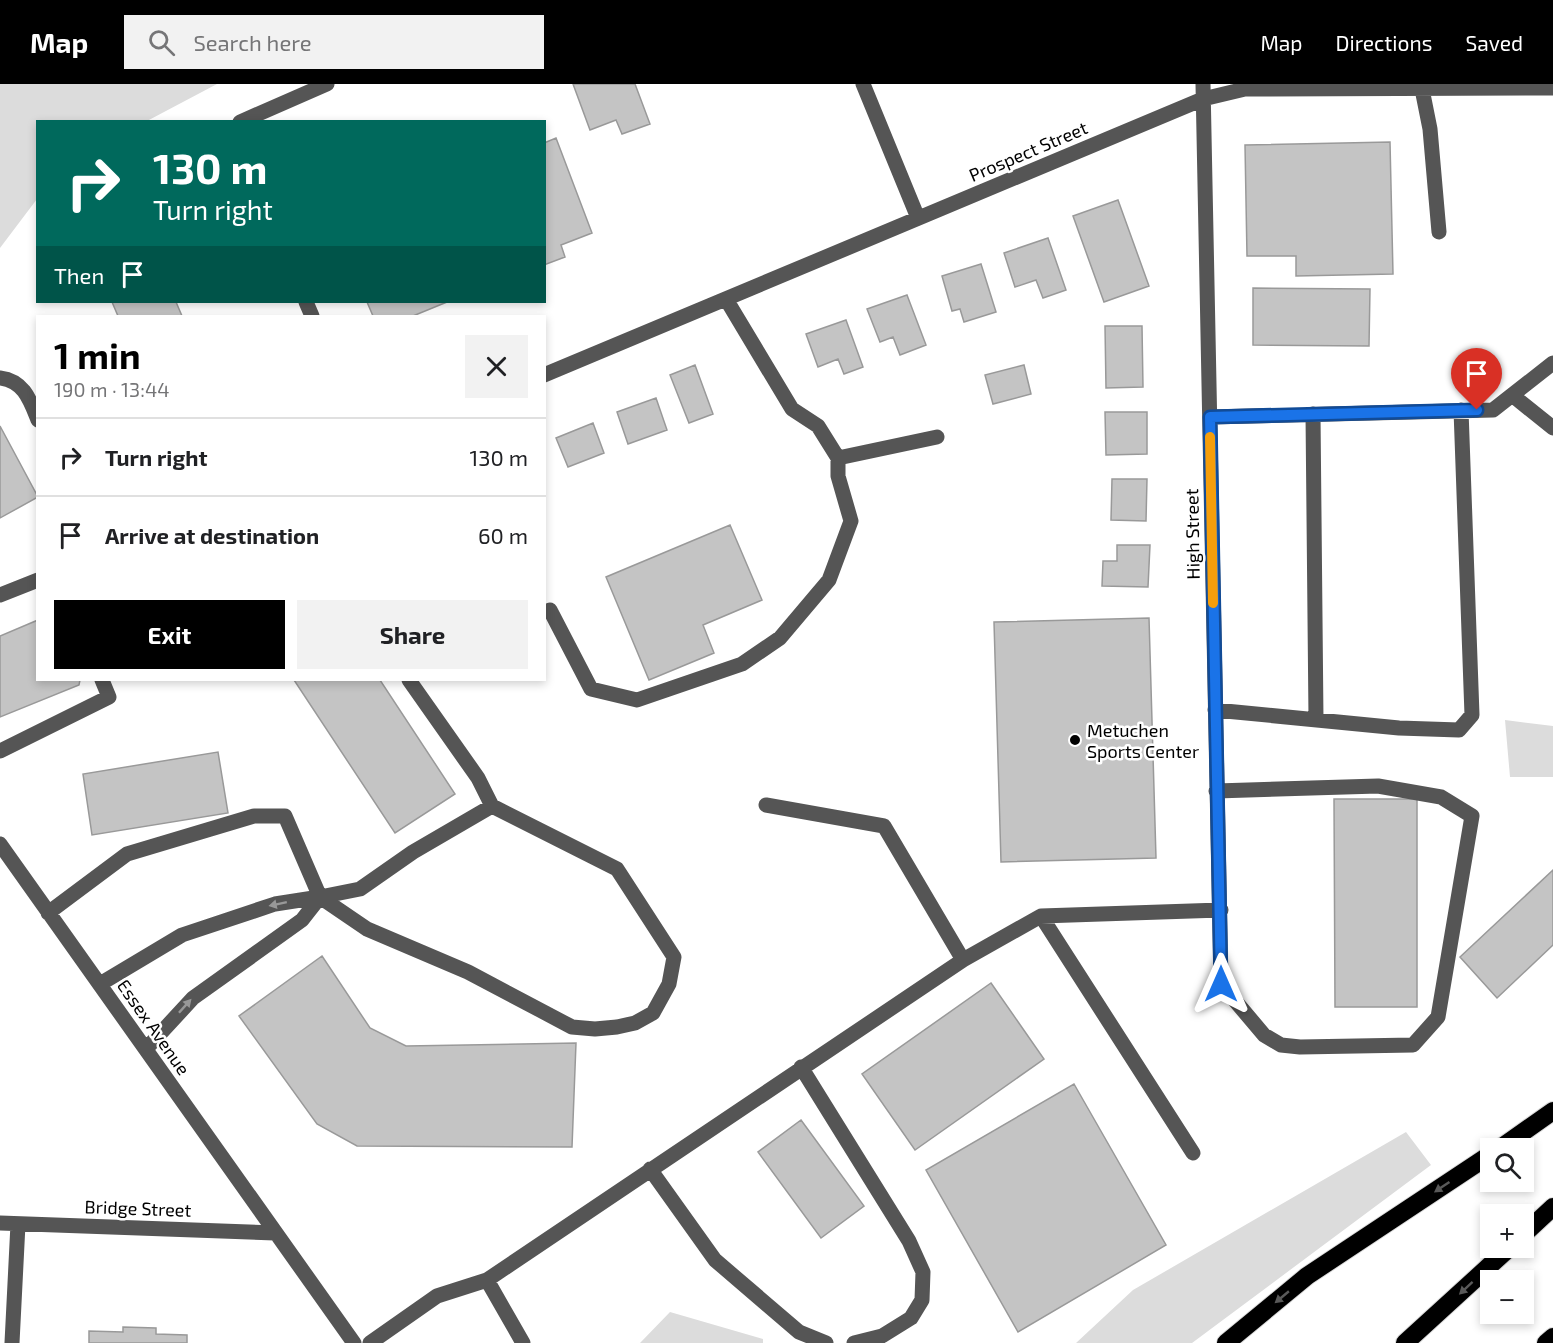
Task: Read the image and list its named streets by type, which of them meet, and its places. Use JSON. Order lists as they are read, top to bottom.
{
  "streets": {
    "street": [
      "Prospect Street",
      "High Street",
      "Essex Avenue",
      "Bridge Street"
    ]
  },
  "crossings": [
    ["Prospect Street", "High Street"],
    ["Essex Avenue", "Bridge Street"]
  ],
  "places": ["Metuchen Sports Center"],
  "page": {
    "header": "Map",
    "search": "Search here",
    "nav": ["Map", "Directions", "Saved"],
    "turn": ["130 m", "Turn right"],
    "then": "Then",
    "heading": ["1 min", "190 m · 13:44"],
    "list": [
      {
        "name": "Turn right",
        "value": "130 m"
      },
      {
        "name": "Arrive at destination",
        "value": "60 m"
      }
    ],
    "buttons": ["Exit", "Share"],
    "map_buttons": ["+", "−"]
  }
}
